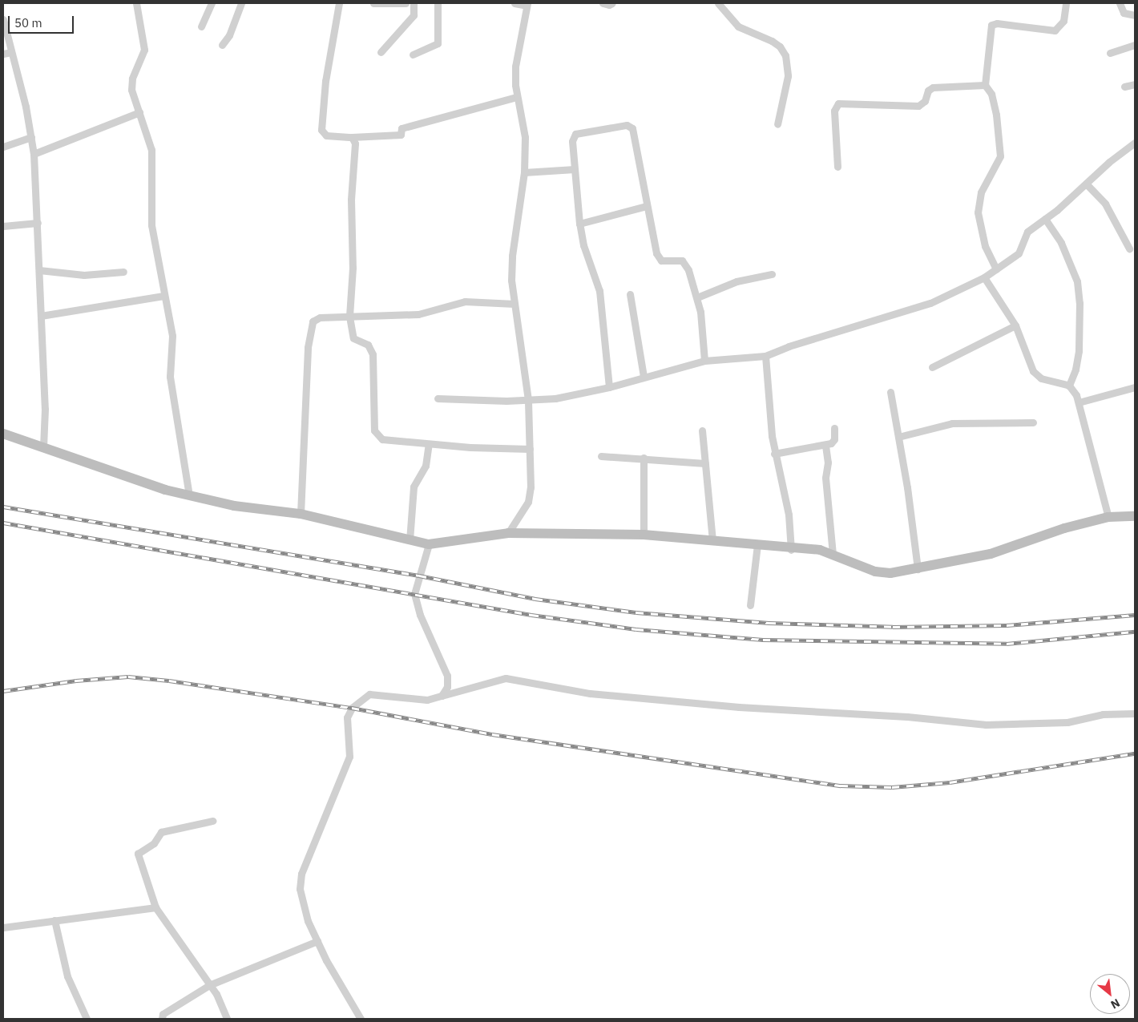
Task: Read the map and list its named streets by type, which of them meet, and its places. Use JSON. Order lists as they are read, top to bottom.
{
  "scale_bar": "50 m",
  "north": "bottom right"
}
